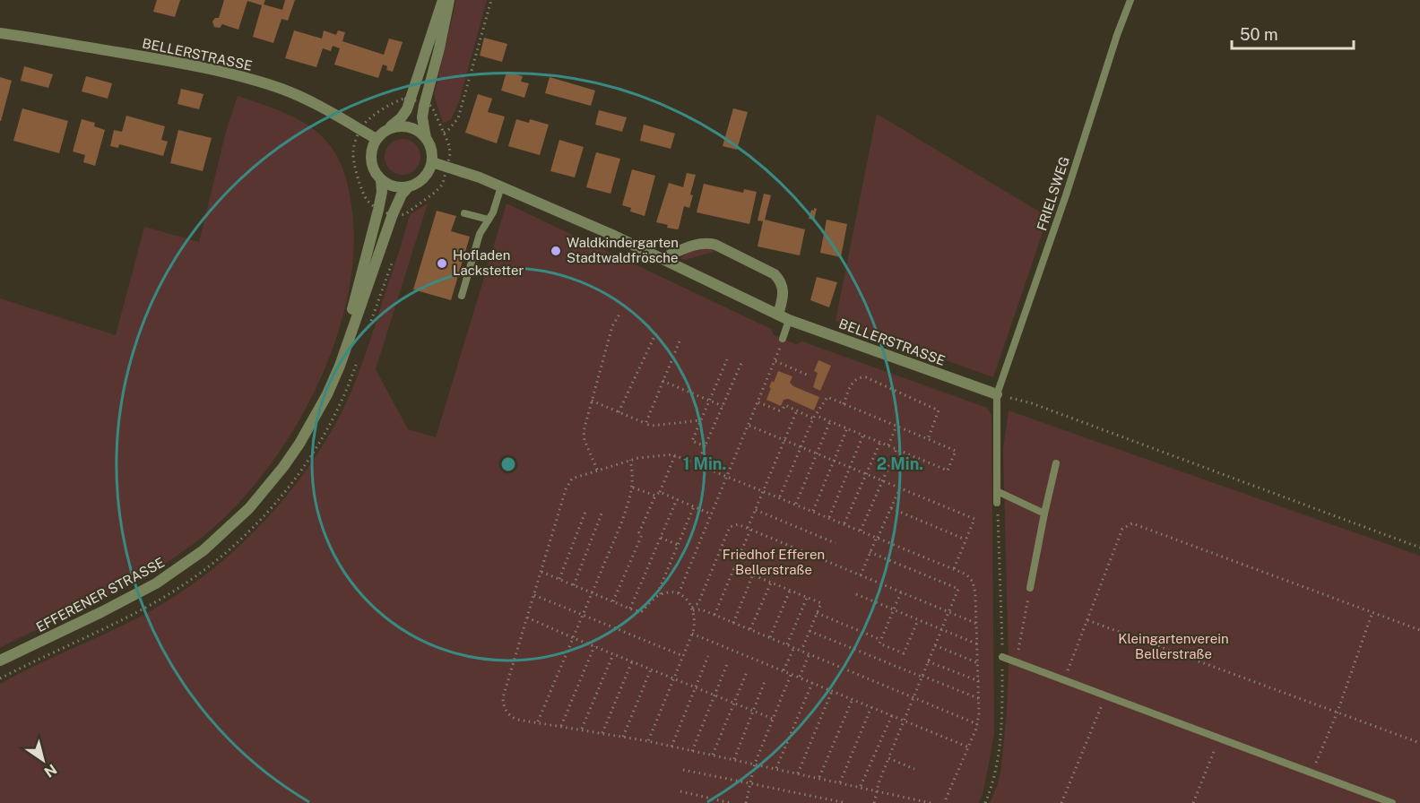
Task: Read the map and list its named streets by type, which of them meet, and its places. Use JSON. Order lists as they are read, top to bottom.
{
  "streets": {
    "street": ["BELLERSTRASSE", "EFFERENER STRASSE"],
    "lane": ["FRIELSWEG"]
  },
  "crossings": [
    ["BELLERSTRASSE", "FRIELSWEG"],
    ["BELLERSTRASSE", "EFFERENER STRASSE"]
  ],
  "parks": ["Friedhof Efferen Bellerstraße", "Kleingartenverein Bellerstraße"],
  "places": ["Waldkindergarten Stadtwaldfrösche", "Hofladen Lackstetter"],
  "scale_bar": "50 m",
  "north": "bottom right",
  "rings": ["1 Min.", "2 Min."]
}
